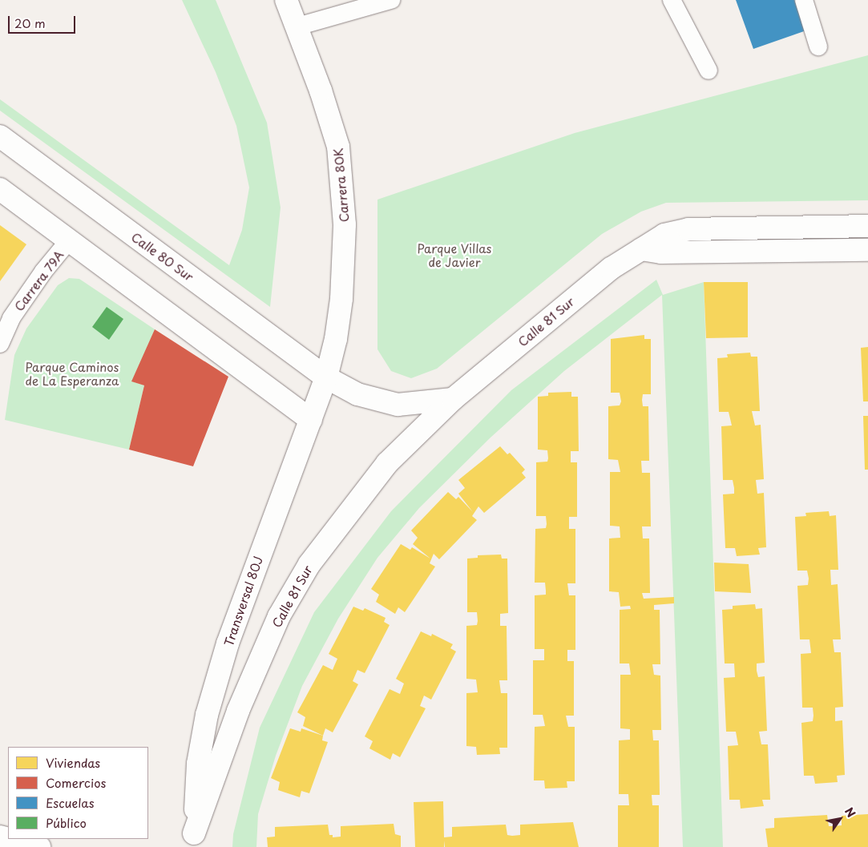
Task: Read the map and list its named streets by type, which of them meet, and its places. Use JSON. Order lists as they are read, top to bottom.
{
  "streets": {
    "street": [
      "Carrera 80K",
      "Calle 80 Sur",
      "Carrera 79A",
      "Calle 81 Sur",
      "Transversal 80J"
    ]
  },
  "crossings": [
    ["Carrera 80K", "Calle 80 Sur"],
    ["Carrera 80K", "Transversal 80J"],
    ["Calle 80 Sur", "Transversal 80J"],
    ["Calle 81 Sur", "Transversal 80J"]
  ],
  "parks": ["Parque Villas de Javier", "Parque Caminos de La Esperanza"],
  "legend": [
    "Viviendas",
    "Comercios",
    "Escuelas",
    "Público"
  ],
  "scale_bar": "20 m",
  "north": "top right"
}
